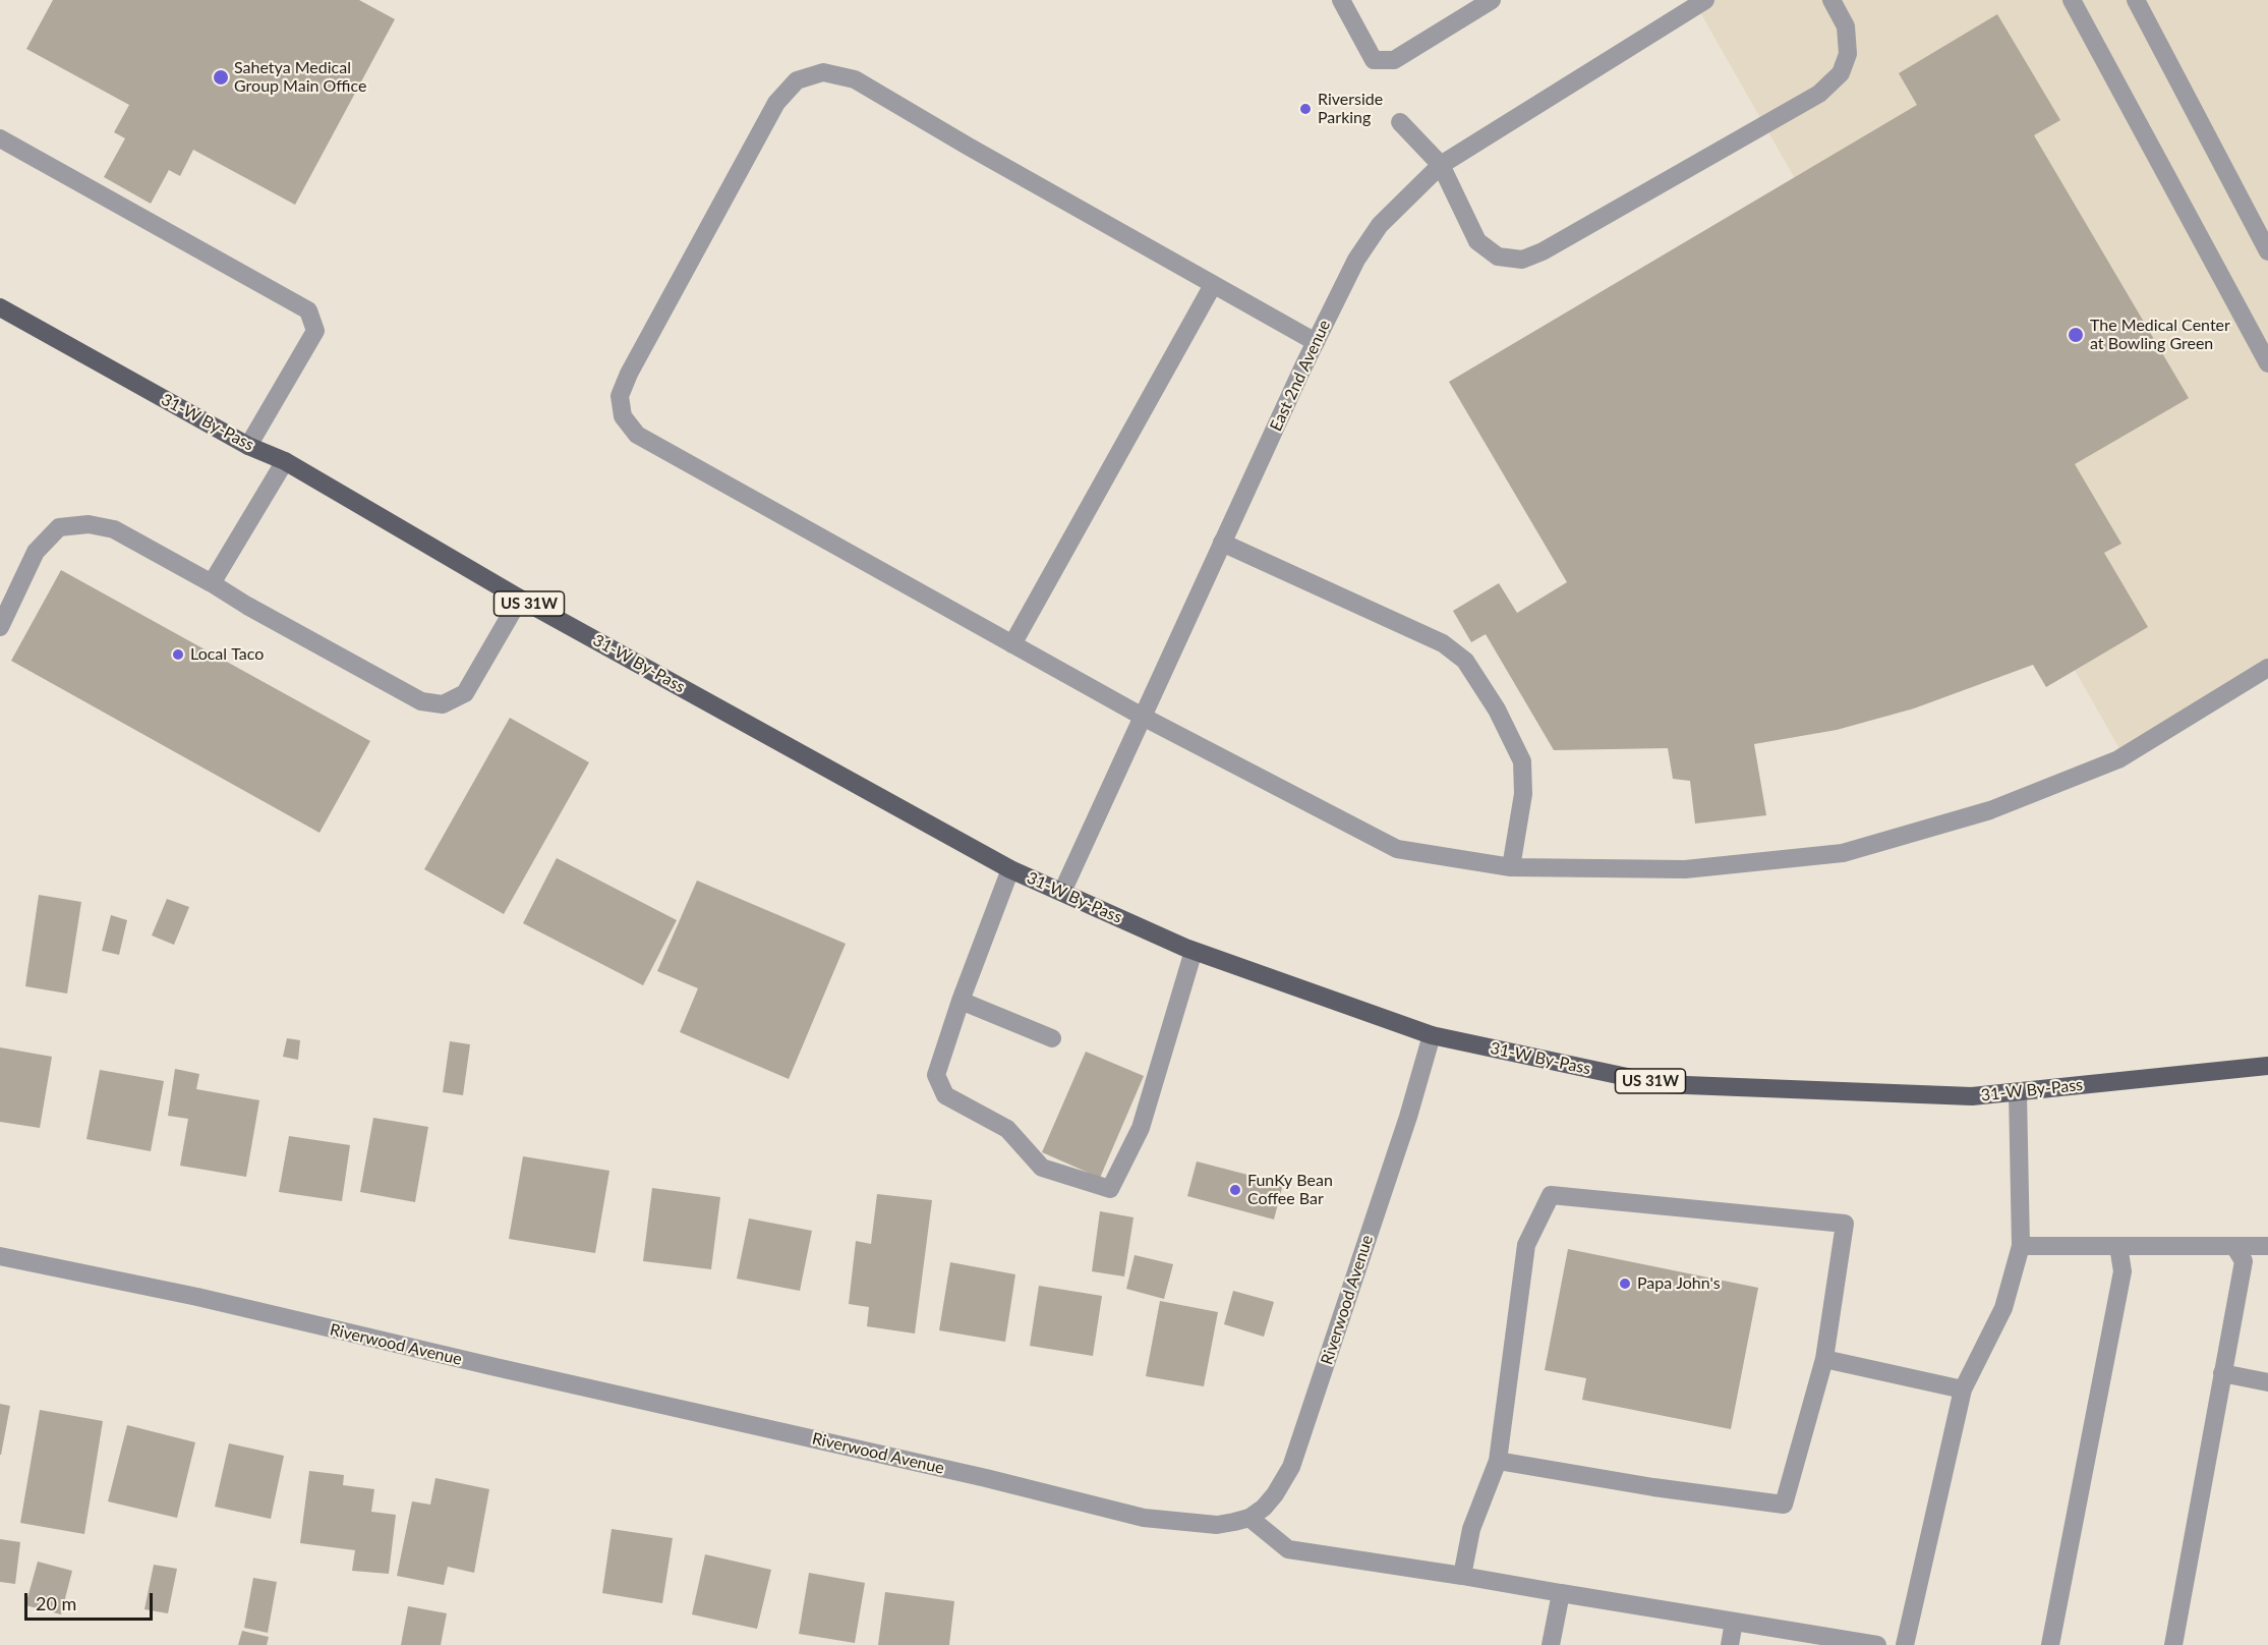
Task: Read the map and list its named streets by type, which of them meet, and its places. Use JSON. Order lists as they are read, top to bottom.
{
  "streets": {
    "main road": ["31-W By-Pass", "US 31W"],
    "street": ["East 2nd Avenue", "Riverwood Avenue"]
  },
  "crossings": [
    ["East 2nd Avenue", "31-W By-Pass"],
    ["31-W By-Pass", "Riverwood Avenue"]
  ],
  "places": [
    "Sahetya Medical Group Main Office",
    "Riverside Parking",
    "The Medical Center at Bowling Green",
    "Local Taco",
    "FunKy Bean Coffee Bar",
    "Papa John's"
  ],
  "scale_bar": "20 m"
}
